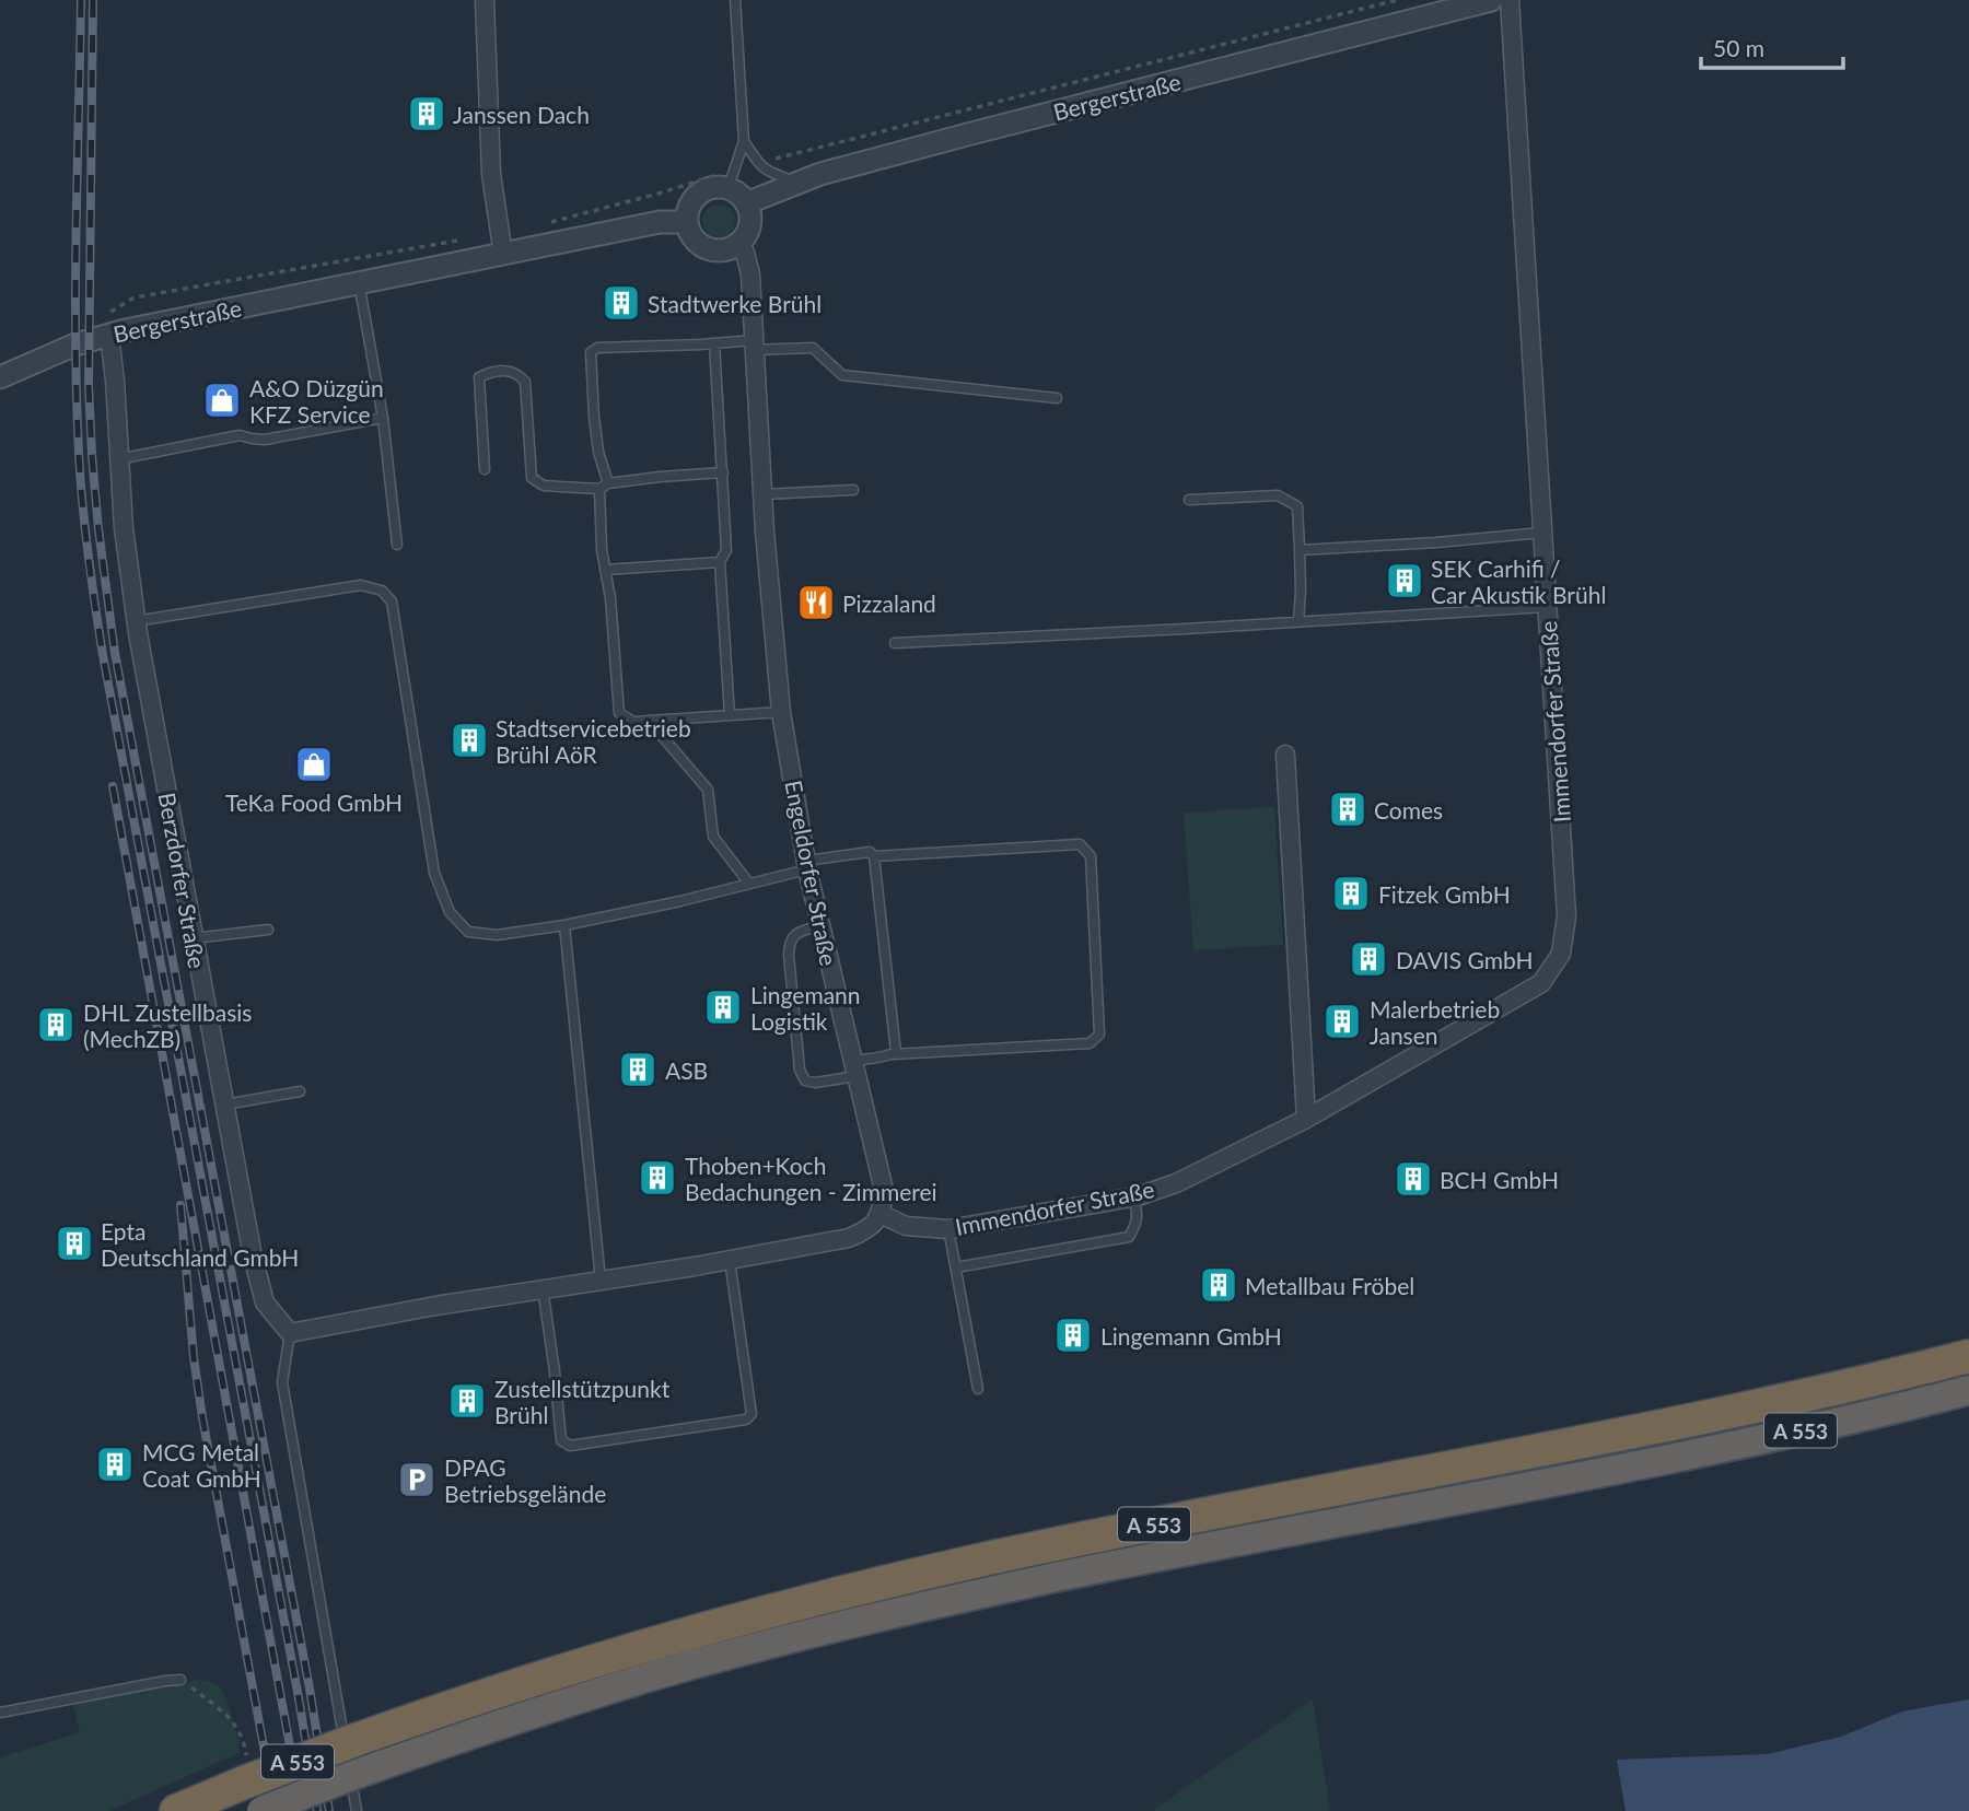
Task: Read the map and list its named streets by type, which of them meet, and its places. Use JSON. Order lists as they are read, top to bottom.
{
  "streets": {
    "highway": ["A 553"],
    "street": [
      "Bergerstraße",
      "Immendorfer Straße",
      "Engeldorfer Straße",
      "Berzdorfer Straße"
    ]
  },
  "crossings": [
    ["Bergerstraße", "Engeldorfer Straße"],
    ["Bergerstraße", "Berzdorfer Straße"],
    ["Immendorfer Straße", "Engeldorfer Straße"]
  ],
  "places": {
    "building": [
      "Janssen Dach",
      "Stadtwerke Brühl",
      "SEK Carhifi / Car Akustik Brühl",
      "Stadtservicebetrieb Brühl AöR",
      "Comes",
      "Fitzek GmbH",
      "DAVIS GmbH",
      "Lingemann Logistik",
      "Malerbetrieb Jansen",
      "DHL Zustellbasis (MechZB)",
      "ASB",
      "Thoben+Koch Bedachungen - Zimmerei",
      "BCH GmbH",
      "Epta Deutschland GmbH",
      "Metallbau Fröbel",
      "Lingemann GmbH",
      "Zustellstützpunkt Brühl",
      "MCG Metal Coat GmbH"
    ],
    "shop": ["A&O Düzgün KFZ Service", "TeKa Food GmbH"],
    "restaurant": ["Pizzaland"],
    "parking": ["DPAG Betriebsgelände"]
  },
  "scale_bar": "50 m"
}
